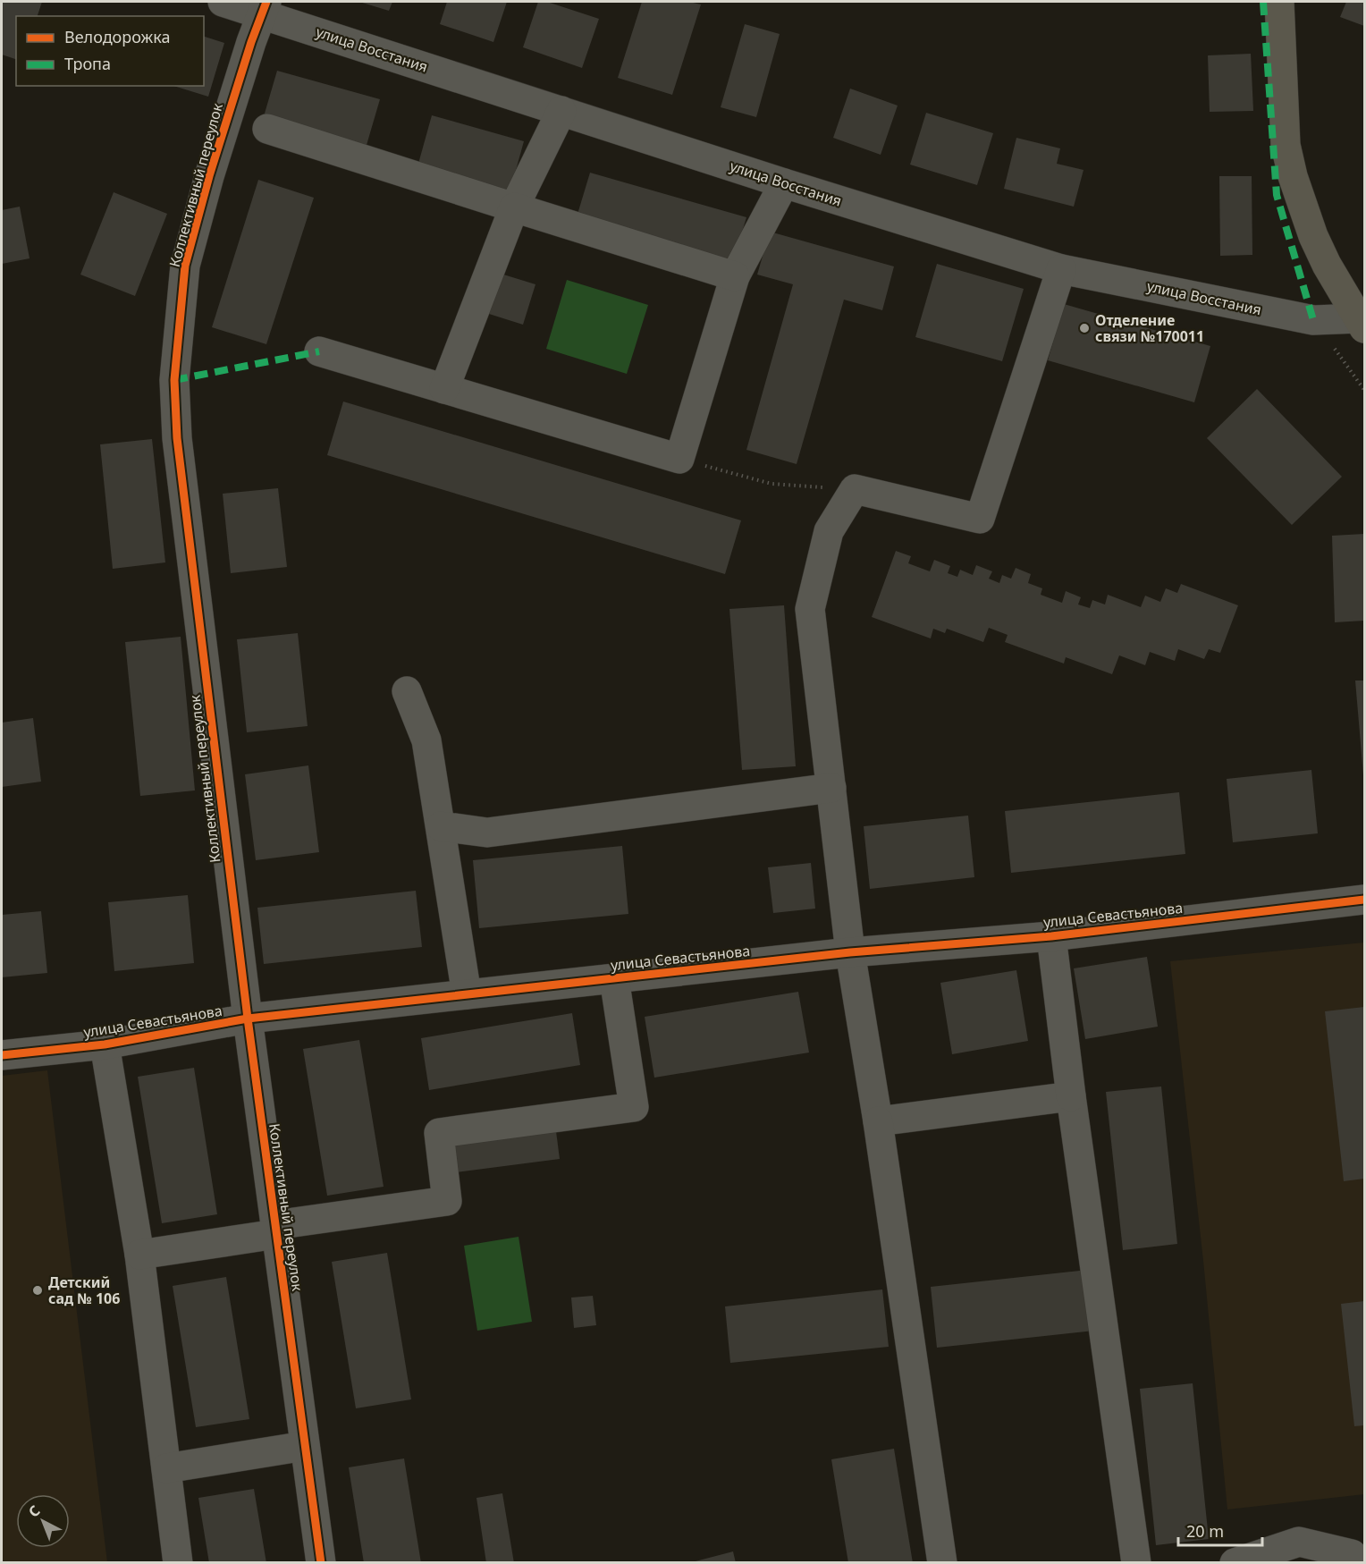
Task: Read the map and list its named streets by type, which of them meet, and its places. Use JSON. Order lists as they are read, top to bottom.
{
  "streets": {
    "street": ["улица Восстания", "Коллективный переулок", "улица Севастьянова"]
  },
  "crossings": [
    ["улица Восстания", "Коллективный переулок"],
    ["Коллективный переулок", "улица Севастьянова"]
  ],
  "places": ["Отделение связи №170011", "Детский сад № 106"],
  "legend": ["Велодорожка", "Тропа"],
  "scale_bar": "20 m",
  "north": "top left"
}
